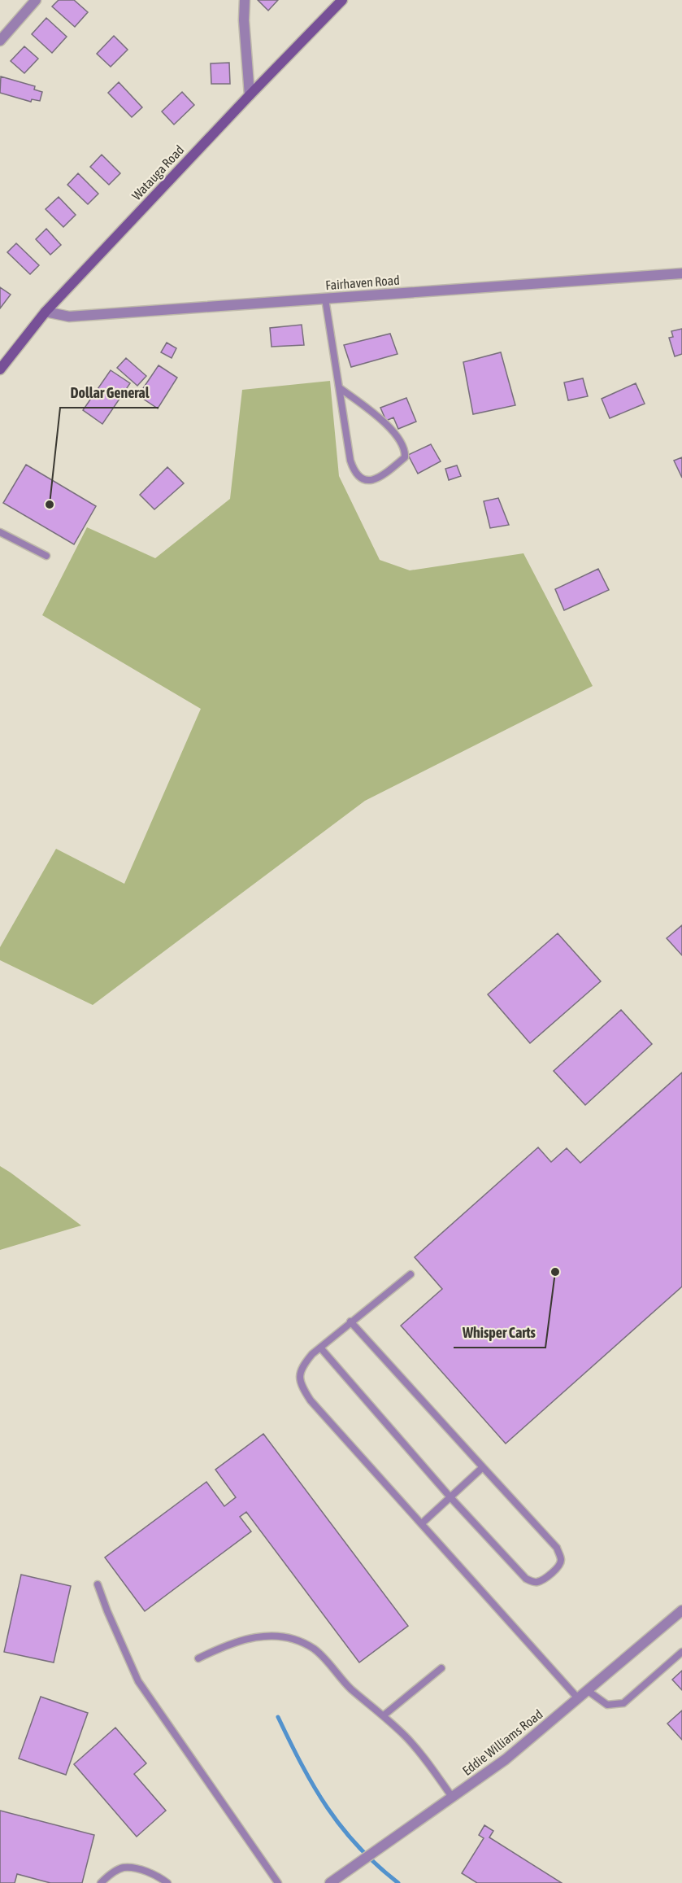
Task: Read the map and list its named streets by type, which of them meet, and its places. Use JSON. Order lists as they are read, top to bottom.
{
  "streets": {
    "main road": ["Watauga Road"],
    "street": ["Fairhaven Road", "Eddie Williams Road"]
  },
  "crossings": [
    ["Watauga Road", "Fairhaven Road"]
  ],
  "places": ["Dollar General", "Whisper Carts"]
}
